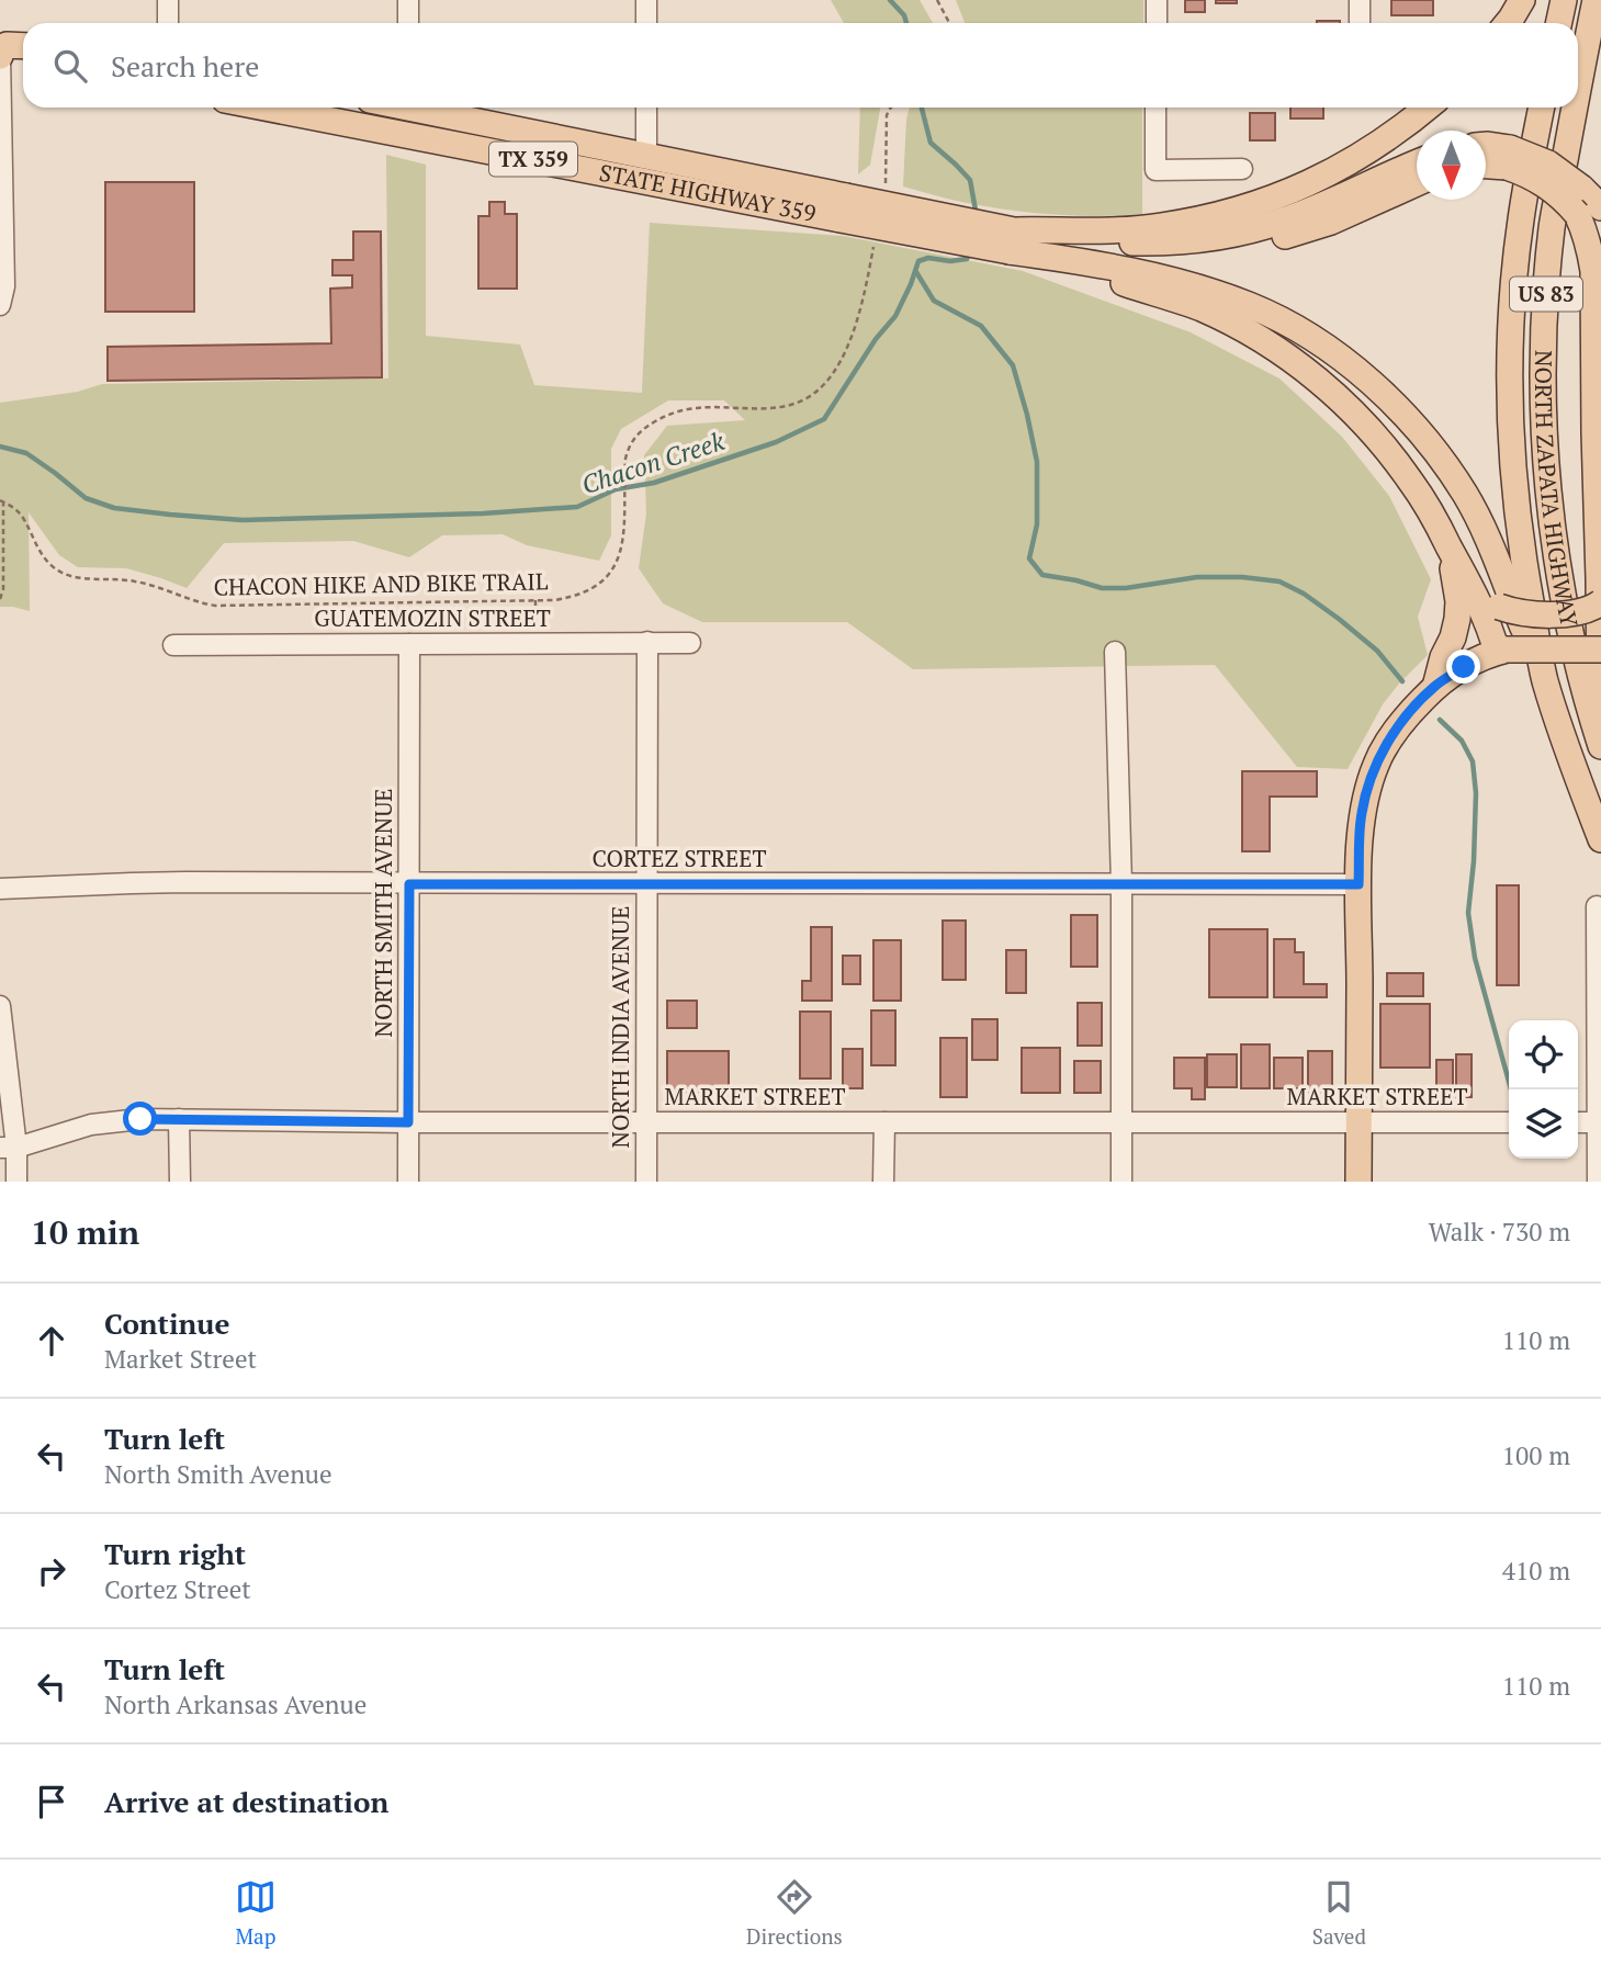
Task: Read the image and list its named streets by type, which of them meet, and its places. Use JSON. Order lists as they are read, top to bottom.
{
  "streets": {
    "main road": [
      "TX 359",
      "STATE HIGHWAY 359",
      "US 83",
      "NORTH ZAPATA HIGHWAY"
    ],
    "street": [
      "GUATEMOZIN STREET",
      "CORTEZ STREET",
      "NORTH SMITH AVENUE",
      "NORTH INDIA AVENUE",
      "MARKET STREET"
    ],
    "path": ["CHACON HIKE AND BIKE TRAIL"]
  },
  "crossings": [
    ["GUATEMOZIN STREET", "NORTH SMITH AVENUE"],
    ["GUATEMOZIN STREET", "NORTH INDIA AVENUE"],
    ["CORTEZ STREET", "NORTH SMITH AVENUE"],
    ["CORTEZ STREET", "NORTH INDIA AVENUE"],
    ["NORTH SMITH AVENUE", "MARKET STREET"],
    ["NORTH INDIA AVENUE", "MARKET STREET"]
  ],
  "water": ["Chacon Creek"],
  "north": "bottom",
  "page": {
    "search": "Search here",
    "heading": ["10 min", "Walk · 730 m"],
    "list": [
      ["Continue", "Market Street", "110 m"],
      ["Turn left", "North Smith Avenue", "100 m"],
      ["Turn right", "Cortez Street", "410 m"],
      ["Turn left", "North Arkansas Avenue", "110 m"],
      "Arrive at destination"
    ],
    "nav": ["Map", "Directions", "Saved"]
  }
}
